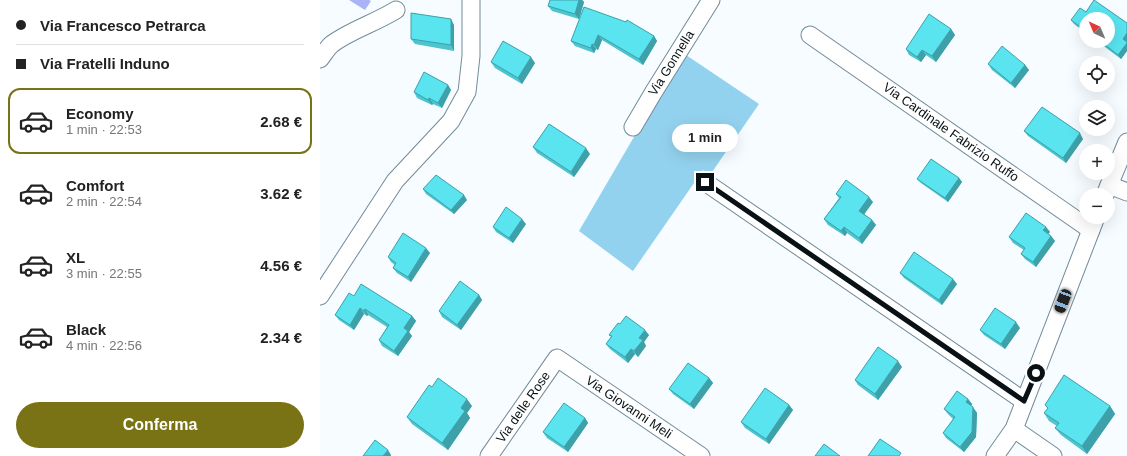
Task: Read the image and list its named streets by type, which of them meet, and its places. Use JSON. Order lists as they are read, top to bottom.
{
  "streets": {
    "street": [
      "Via Gonnella",
      "Via Cardinale Fabrizio Ruffo",
      "Via delle Rose",
      "Via Giovanni Meli"
    ]
  },
  "crossings": [
    ["Via delle Rose", "Via Giovanni Meli"]
  ],
  "north": "top left",
  "page": {
    "banner": ["Via Francesco Petrarca", "Via Fratelli Induno"],
    "map_buttons": ["+", "−"],
    "list": [
      {
        "name": "Economy",
        "note": "1 min · 22:53",
        "value": "2.68 €"
      },
      {
        "name": "Comfort",
        "note": "2 min · 22:54",
        "value": "3.62 €"
      },
      {
        "name": "XL",
        "note": "3 min · 22:55",
        "value": "4.56 €"
      },
      {
        "name": "Black",
        "note": "4 min · 22:56",
        "value": "2.34 €"
      }
    ],
    "bubble": "1 min",
    "buttons": "Conferma"
  }
}
